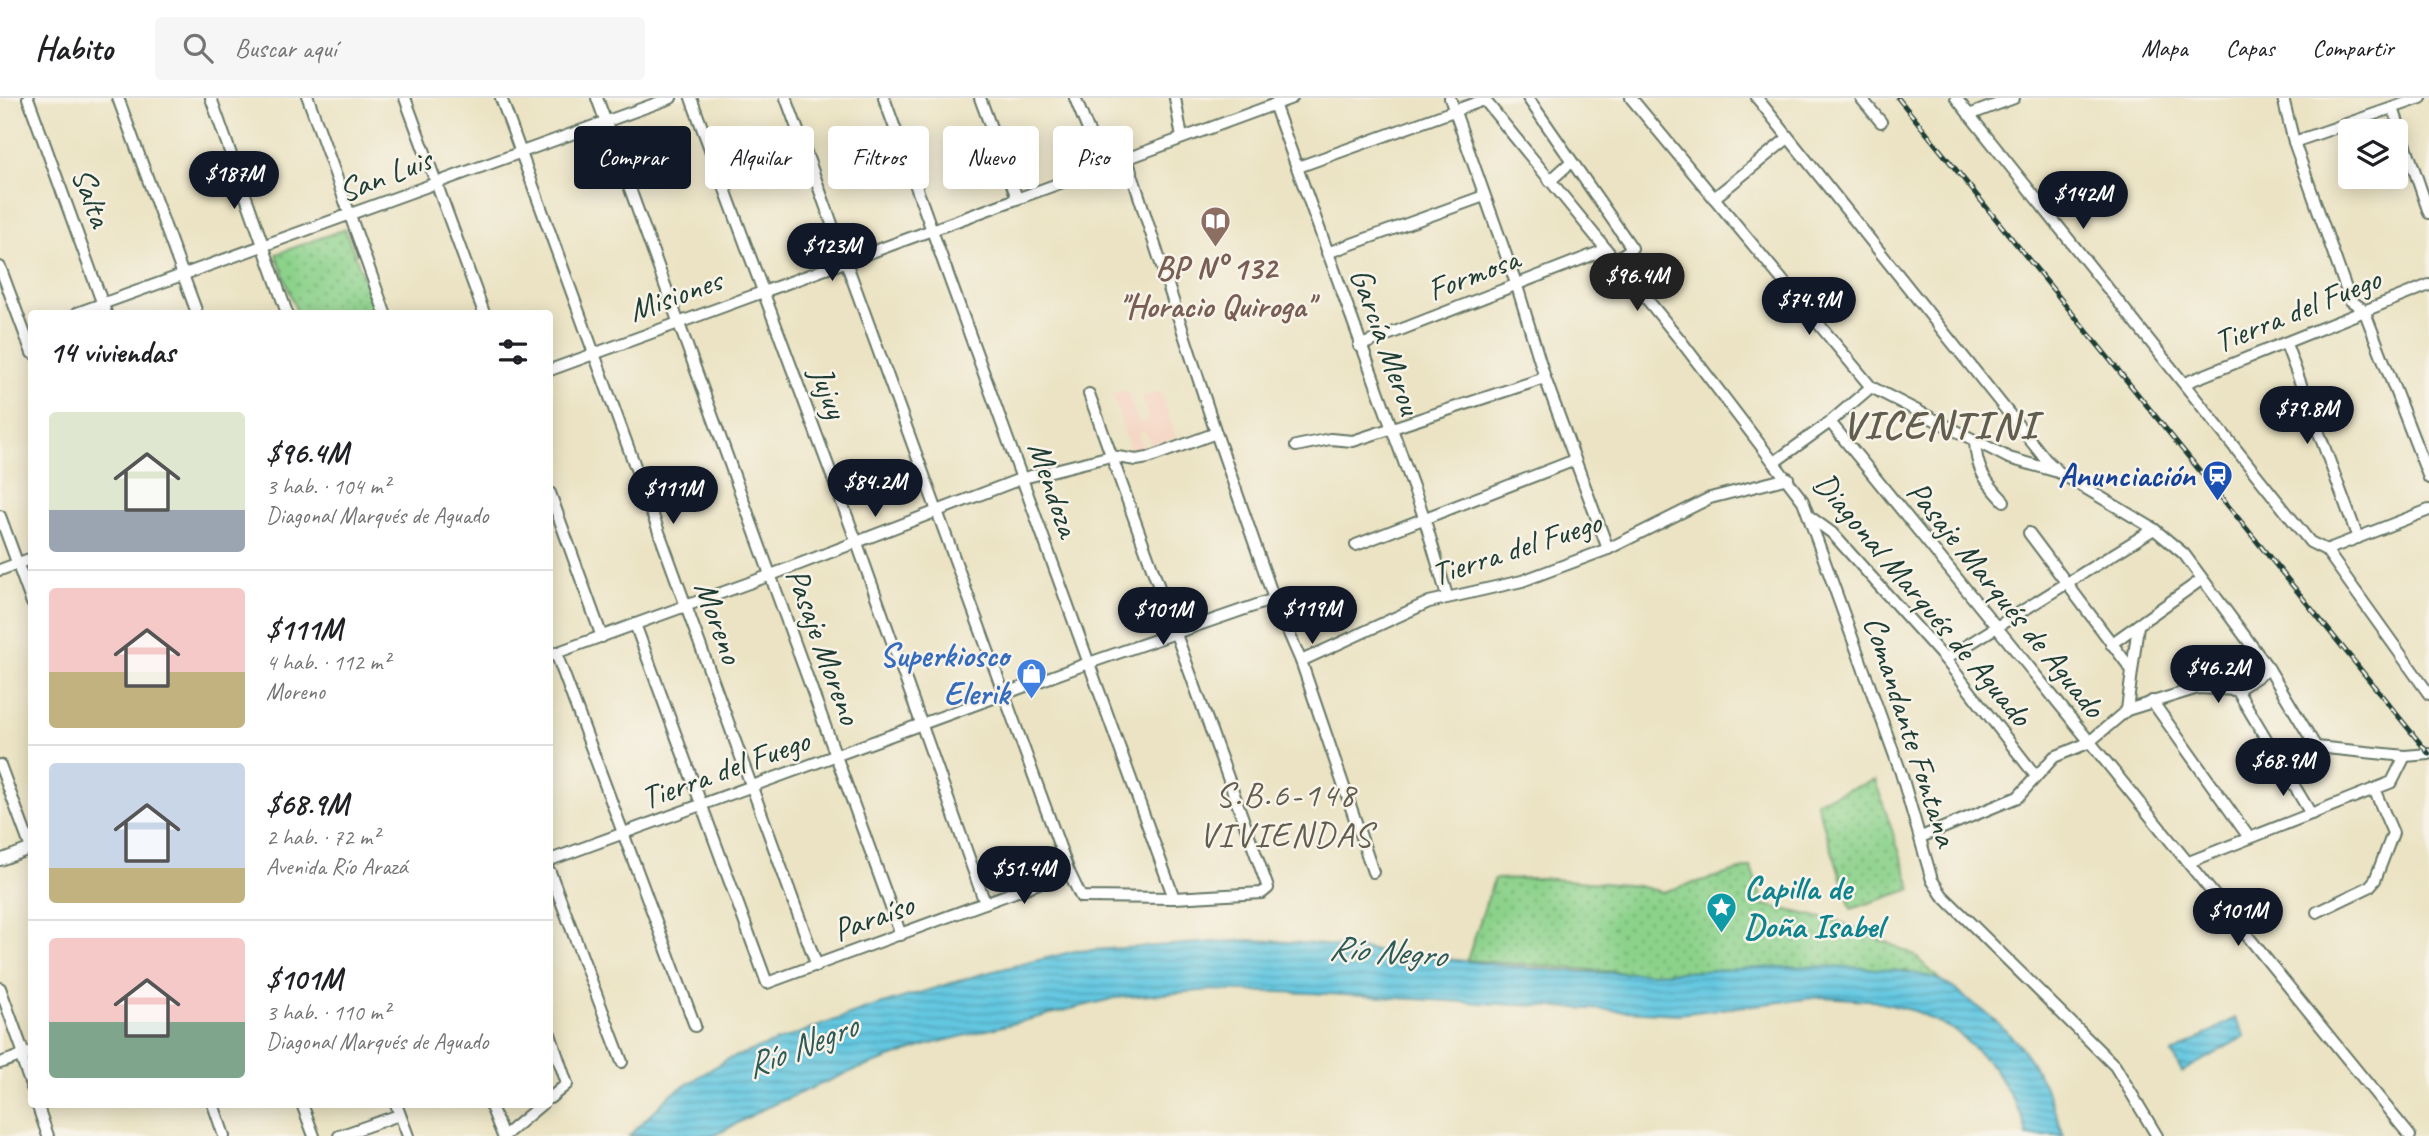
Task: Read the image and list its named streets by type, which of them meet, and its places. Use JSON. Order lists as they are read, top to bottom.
{
  "streets": {
    "street": [
      "San Luis",
      "Salta",
      "Formosa",
      "Misiones",
      "Tierra del Fuego",
      "García Merou",
      "Jujuy",
      "Mendoza",
      "Diagonal Marqués de Aguado",
      "Pasaje Marqués de Aguado",
      "Moreno",
      "Pasaje Moreno",
      "Comandante Fontana",
      "Paraíso"
    ]
  },
  "crossings": [
    ["San Luis", "Salta"],
    ["San Luis", "Moreno"],
    ["San Luis", "Pasaje Moreno"],
    ["Formosa", "García Merou"],
    ["Formosa", "Diagonal Marqués de Aguado"],
    ["Misiones", "García Merou"],
    ["Misiones", "Jujuy"],
    ["Misiones", "Mendoza"],
    ["Misiones", "Moreno"],
    ["Misiones", "Pasaje Moreno"],
    ["Tierra del Fuego", "García Merou"],
    ["Tierra del Fuego", "Jujuy"],
    ["Tierra del Fuego", "Mendoza"],
    ["Tierra del Fuego", "Diagonal Marqués de Aguado"],
    ["Tierra del Fuego", "Moreno"],
    ["Tierra del Fuego", "Pasaje Moreno"],
    ["Tierra del Fuego", "Paraíso"],
    ["Jujuy", "Paraíso"],
    ["Diagonal Marqués de Aguado", "Comandante Fontana"],
    ["Moreno", "Paraíso"],
    ["Pasaje Moreno", "Paraíso"]
  ],
  "districts": ["VICENTINI", "S.B.6-148 VIVIENDAS"],
  "water": ["Río Negro"],
  "places": {
    "library": ["BP N° 132 \"Horacio Quiroga\""],
    "station": ["Anunciación"],
    "shop": ["Superkiosco Elerik"],
    "place": ["Capilla de Doña Isabel"]
  },
  "page": {
    "header": "Habito",
    "search": "Buscar aquí",
    "nav": ["Mapa", "Capas", "Compartir"],
    "chip": [
      "Comprar",
      "Alquilar",
      "Filtros",
      "Nuevo",
      "Piso"
    ],
    "price": [
      "$187M",
      "$142M",
      "$123M",
      "$96.4M",
      "$74.9M",
      "$79.8M",
      "$84.2M",
      "$111M",
      "$119M",
      "$101M",
      "$46.2M",
      "$68.9M",
      "$51.4M",
      "$101M"
    ],
    "heading": "14 viviendas",
    "list": [
      {
        "name": "$96.4M",
        "note": "3 hab. · 104 m² · Diagonal Marqués de Aguado"
      },
      {
        "name": "$111M",
        "note": "4 hab. · 112 m² · Moreno"
      },
      {
        "name": "$68.9M",
        "note": "2 hab. · 72 m² · Avenida Río Arazá"
      },
      {
        "name": "$101M",
        "note": "3 hab. · 110 m² · Diagonal Marqués de Aguado"
      }
    ]
  }
}
